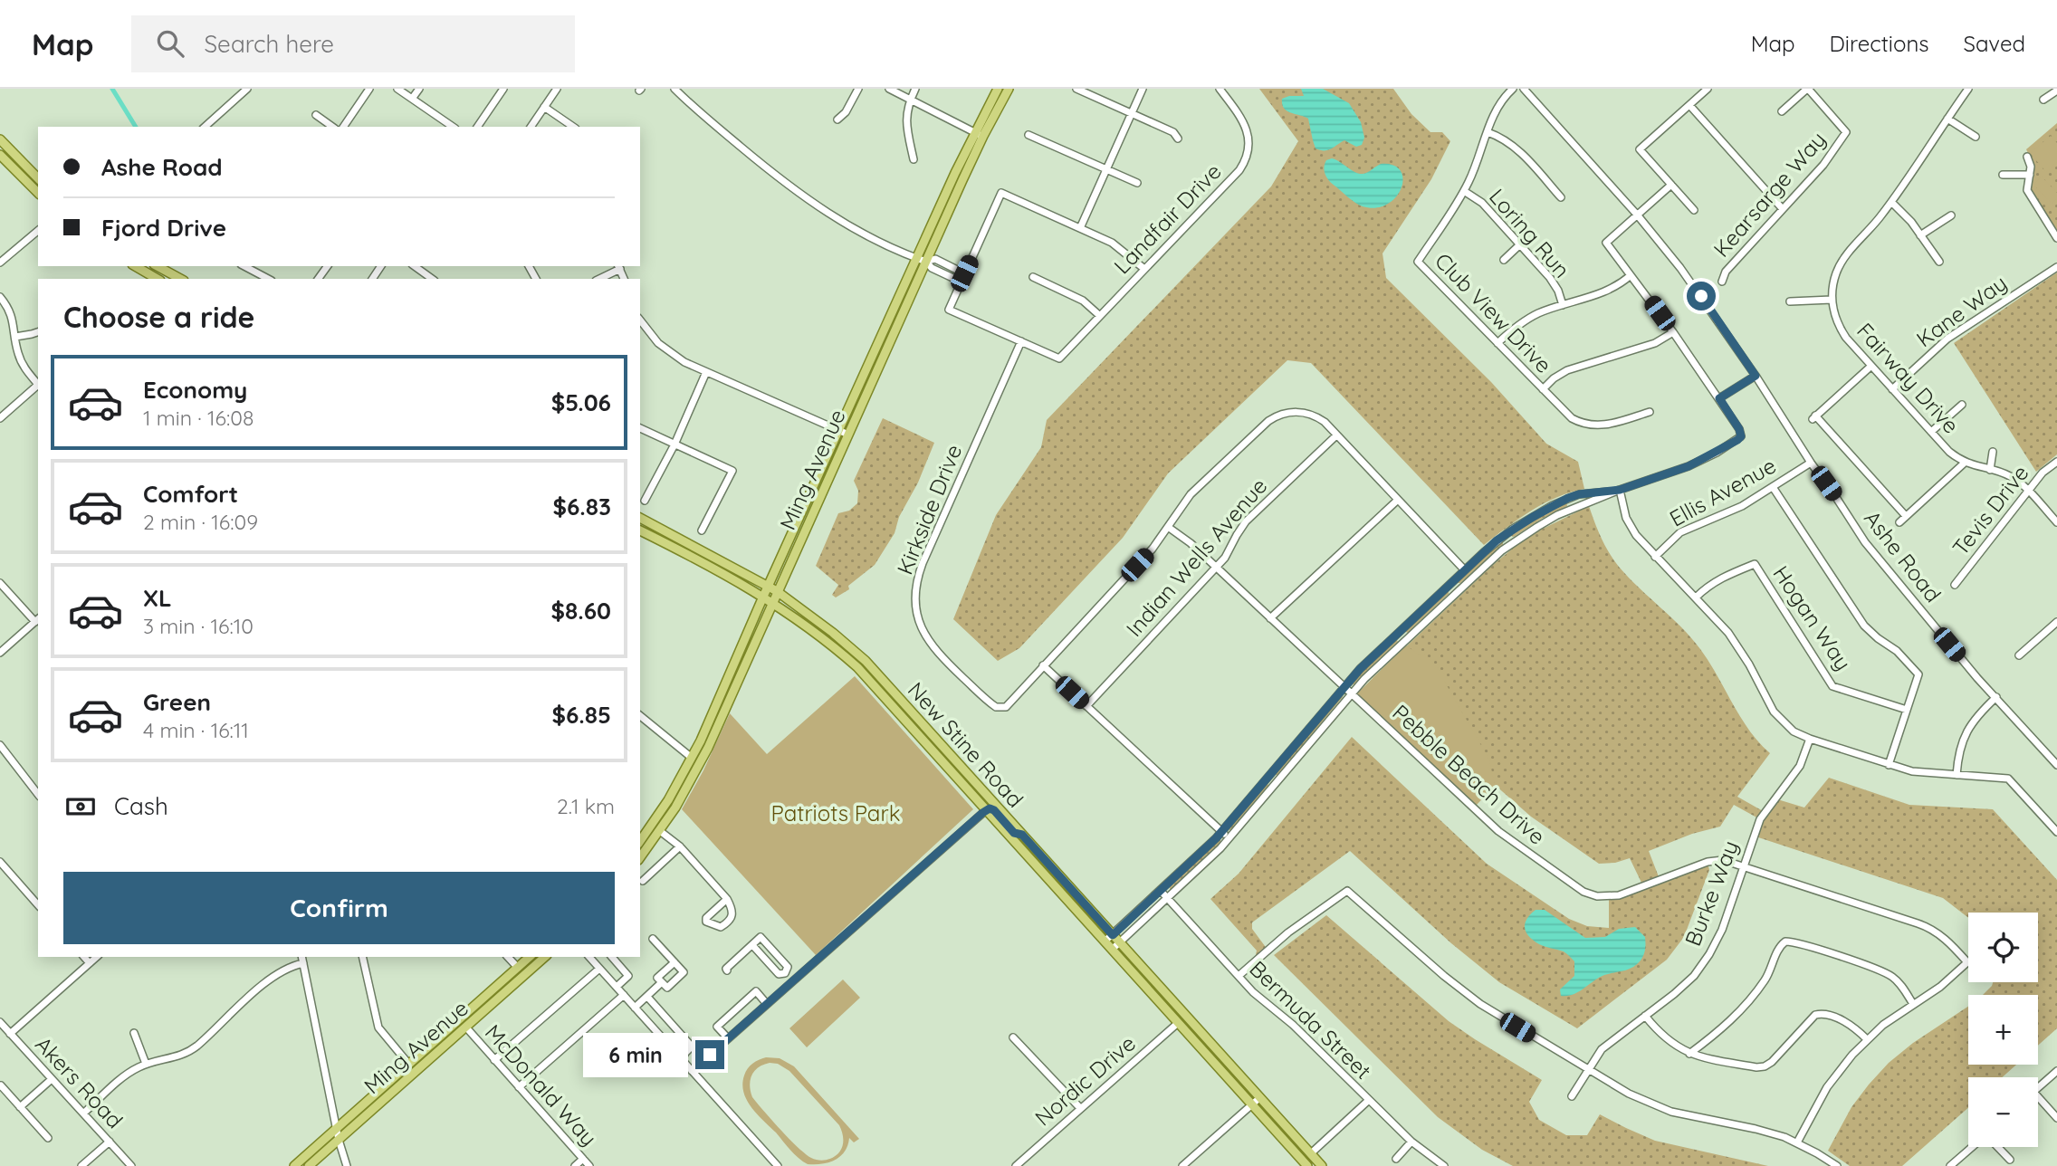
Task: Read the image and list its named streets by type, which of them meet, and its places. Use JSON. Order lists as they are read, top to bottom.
{
  "streets": {
    "main road": ["Ming Avenue", "New Stine Road"],
    "street": [
      "Kearsarge Way",
      "Landfair Drive",
      "Loring Run",
      "Kane Way",
      "Club View Drive",
      "Fairway Drive",
      "Ellis Avenue",
      "Kirkside Drive",
      "Tevis Drive",
      "Ashe Road",
      "Indian Wells Avenue",
      "Hogan Way",
      "Pebble Beach Drive",
      "Burke Way",
      "Bermuda Street",
      "Nordic Drive",
      "Akers Road",
      "McDonald Way"
    ]
  },
  "crossings": [
    ["Landfair Drive", "Kirkside Drive"],
    ["Loring Run", "Club View Drive"],
    ["Kane Way", "Fairway Drive"],
    ["Fairway Drive", "Tevis Drive"],
    ["Ming Avenue", "New Stine Road"],
    ["Ming Avenue", "McDonald Way"],
    ["Ellis Avenue", "Ashe Road"],
    ["Indian Wells Avenue", "Pebble Beach Drive"],
    ["New Stine Road", "Nordic Drive"],
    ["Pebble Beach Drive", "Burke Way"]
  ],
  "parks": ["Patriots Park"],
  "page": {
    "header": "Map",
    "search": "Search here",
    "nav": ["Map", "Directions", "Saved"],
    "banner": ["Ashe Road", "Fjord Drive"],
    "heading": "Choose a ride",
    "list": [
      {
        "name": "Economy",
        "note": "1 min · 16:08",
        "value": "$5.06"
      },
      {
        "name": "Comfort",
        "note": "2 min · 16:09",
        "value": "$6.83"
      },
      {
        "name": "XL",
        "note": "3 min · 16:10",
        "value": "$8.60"
      },
      {
        "name": "Green",
        "note": "4 min · 16:11",
        "value": "$6.85"
      }
    ],
    "pay": ["Cash", "2.1 km"],
    "buttons": "Confirm",
    "map_buttons": ["+", "−"],
    "bubble": "6 min"
  }
}
